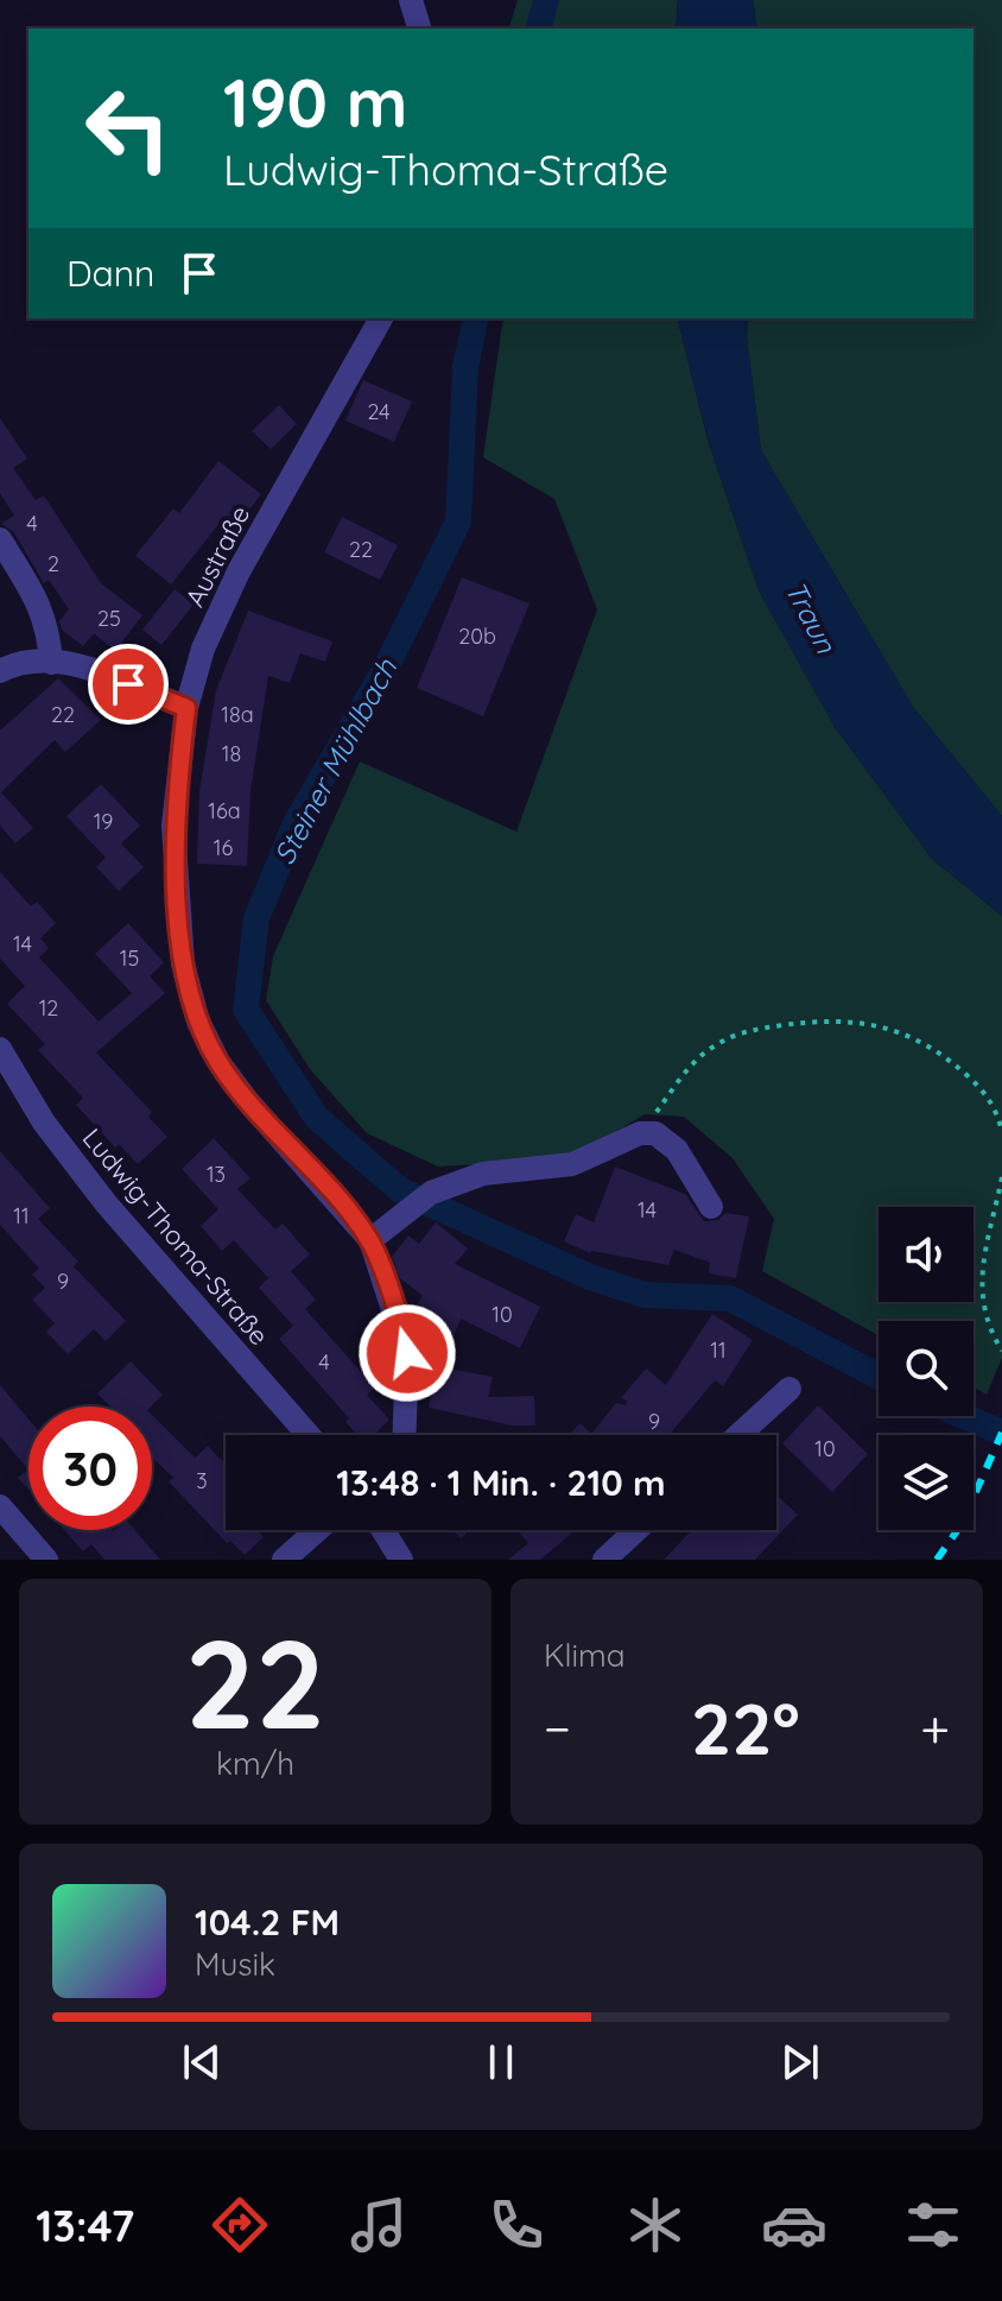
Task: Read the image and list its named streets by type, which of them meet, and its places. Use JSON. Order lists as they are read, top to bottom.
{
  "streets": {
    "street": ["Austraße", "Ludwig-Thoma-Straße"]
  },
  "water": ["Traun", "Steiner Mühlbach"],
  "house_numbers": [
    "24",
    "4",
    "22",
    "2",
    "25",
    "20b",
    "22",
    "18a",
    "18",
    "16a",
    "19",
    "16",
    "14",
    "15",
    "12",
    "13",
    "14",
    "11",
    "9",
    "10",
    "11",
    "4",
    "9",
    "10",
    "3"
  ],
  "page": {
    "turn": ["190 m", "Ludwig-Thoma-Straße"],
    "then": "Dann",
    "limit": "30",
    "trip": "13:48 · 1 Min. · 210 m",
    "tile": [
      ["22", "km/h"],
      "Klima"
    ],
    "heat": ["−", "22°", "+"],
    "song": ["104.2 FM", "Musik"],
    "tabs": "13:47"
  }
}
